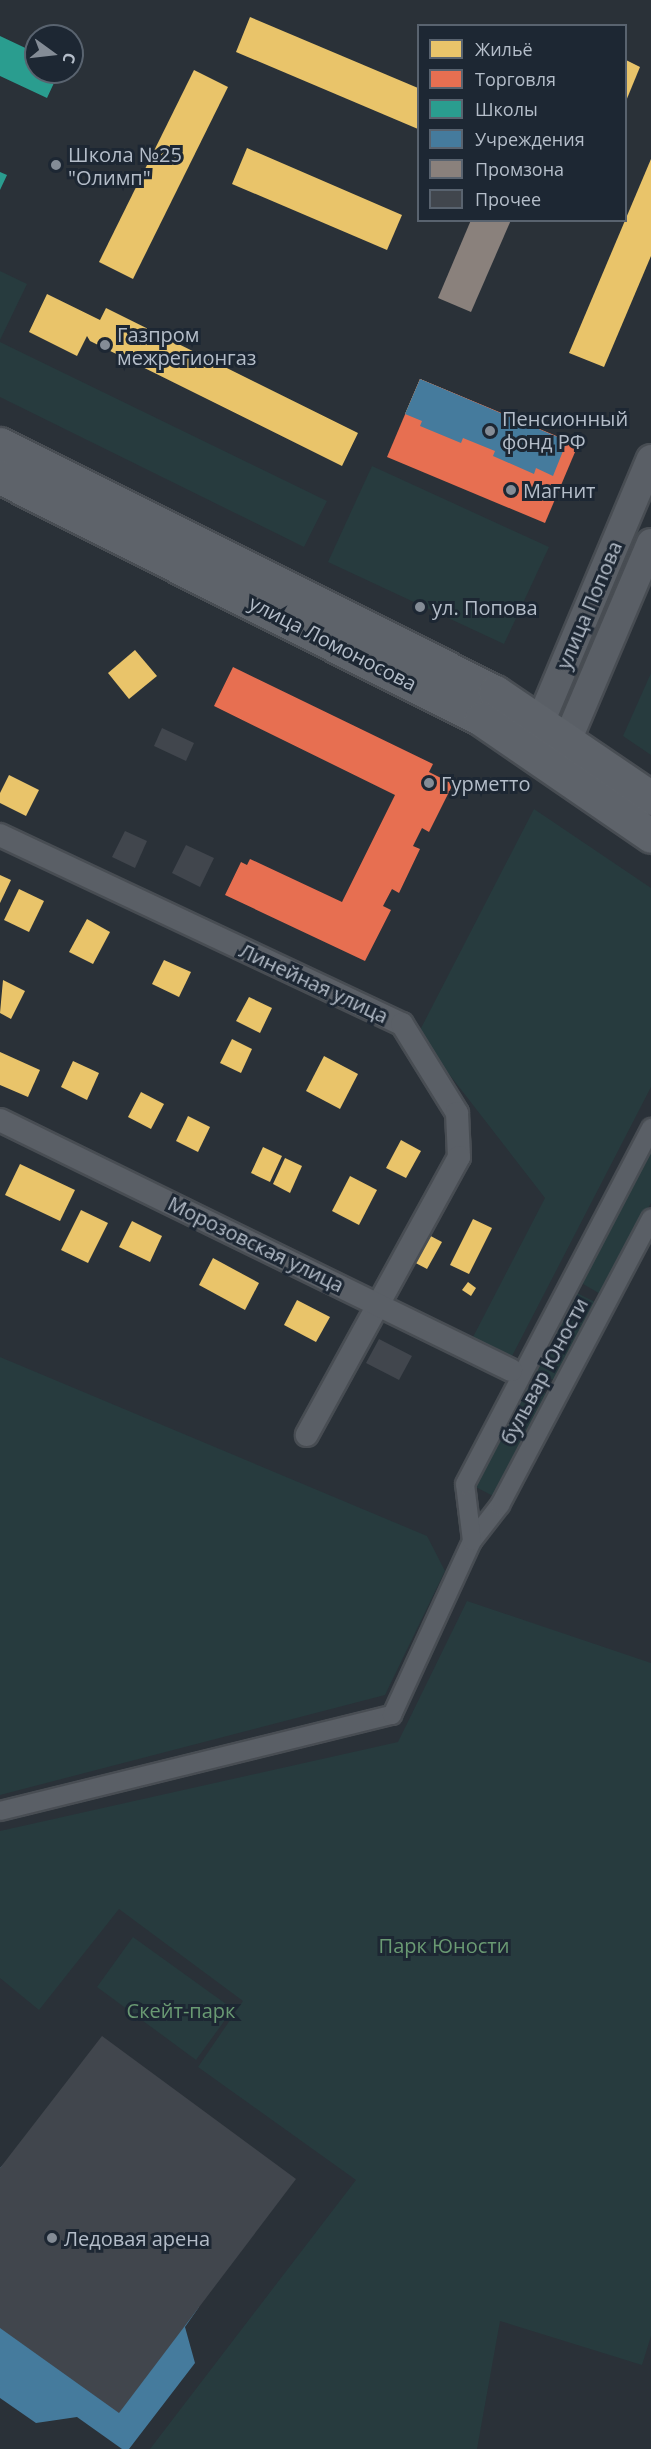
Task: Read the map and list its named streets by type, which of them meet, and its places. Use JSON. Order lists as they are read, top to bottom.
{
  "streets": {
    "main road": ["улица Ломоносова"],
    "street": [
      "улица Попова",
      "Линейная улица",
      "Морозовская улица",
      "бульвар Юности"
    ]
  },
  "crossings": [
    ["улица Попова", "улица Ломоносова"],
    ["Линейная улица", "Морозовская улица"]
  ],
  "parks": ["Парк Юности", "Скейт-парк"],
  "places": [
    "Школа №25 \"Олимп\"",
    "Газпром межрегионгаз",
    "Пенсионный фонд РФ",
    "Магнит",
    "ул. Попова",
    "Гурметто",
    "Ледовая арена"
  ],
  "legend": [
    "Жильё",
    "Торговля",
    "Школы",
    "Учреждения",
    "Промзона",
    "Прочее"
  ],
  "north": "right"
}
